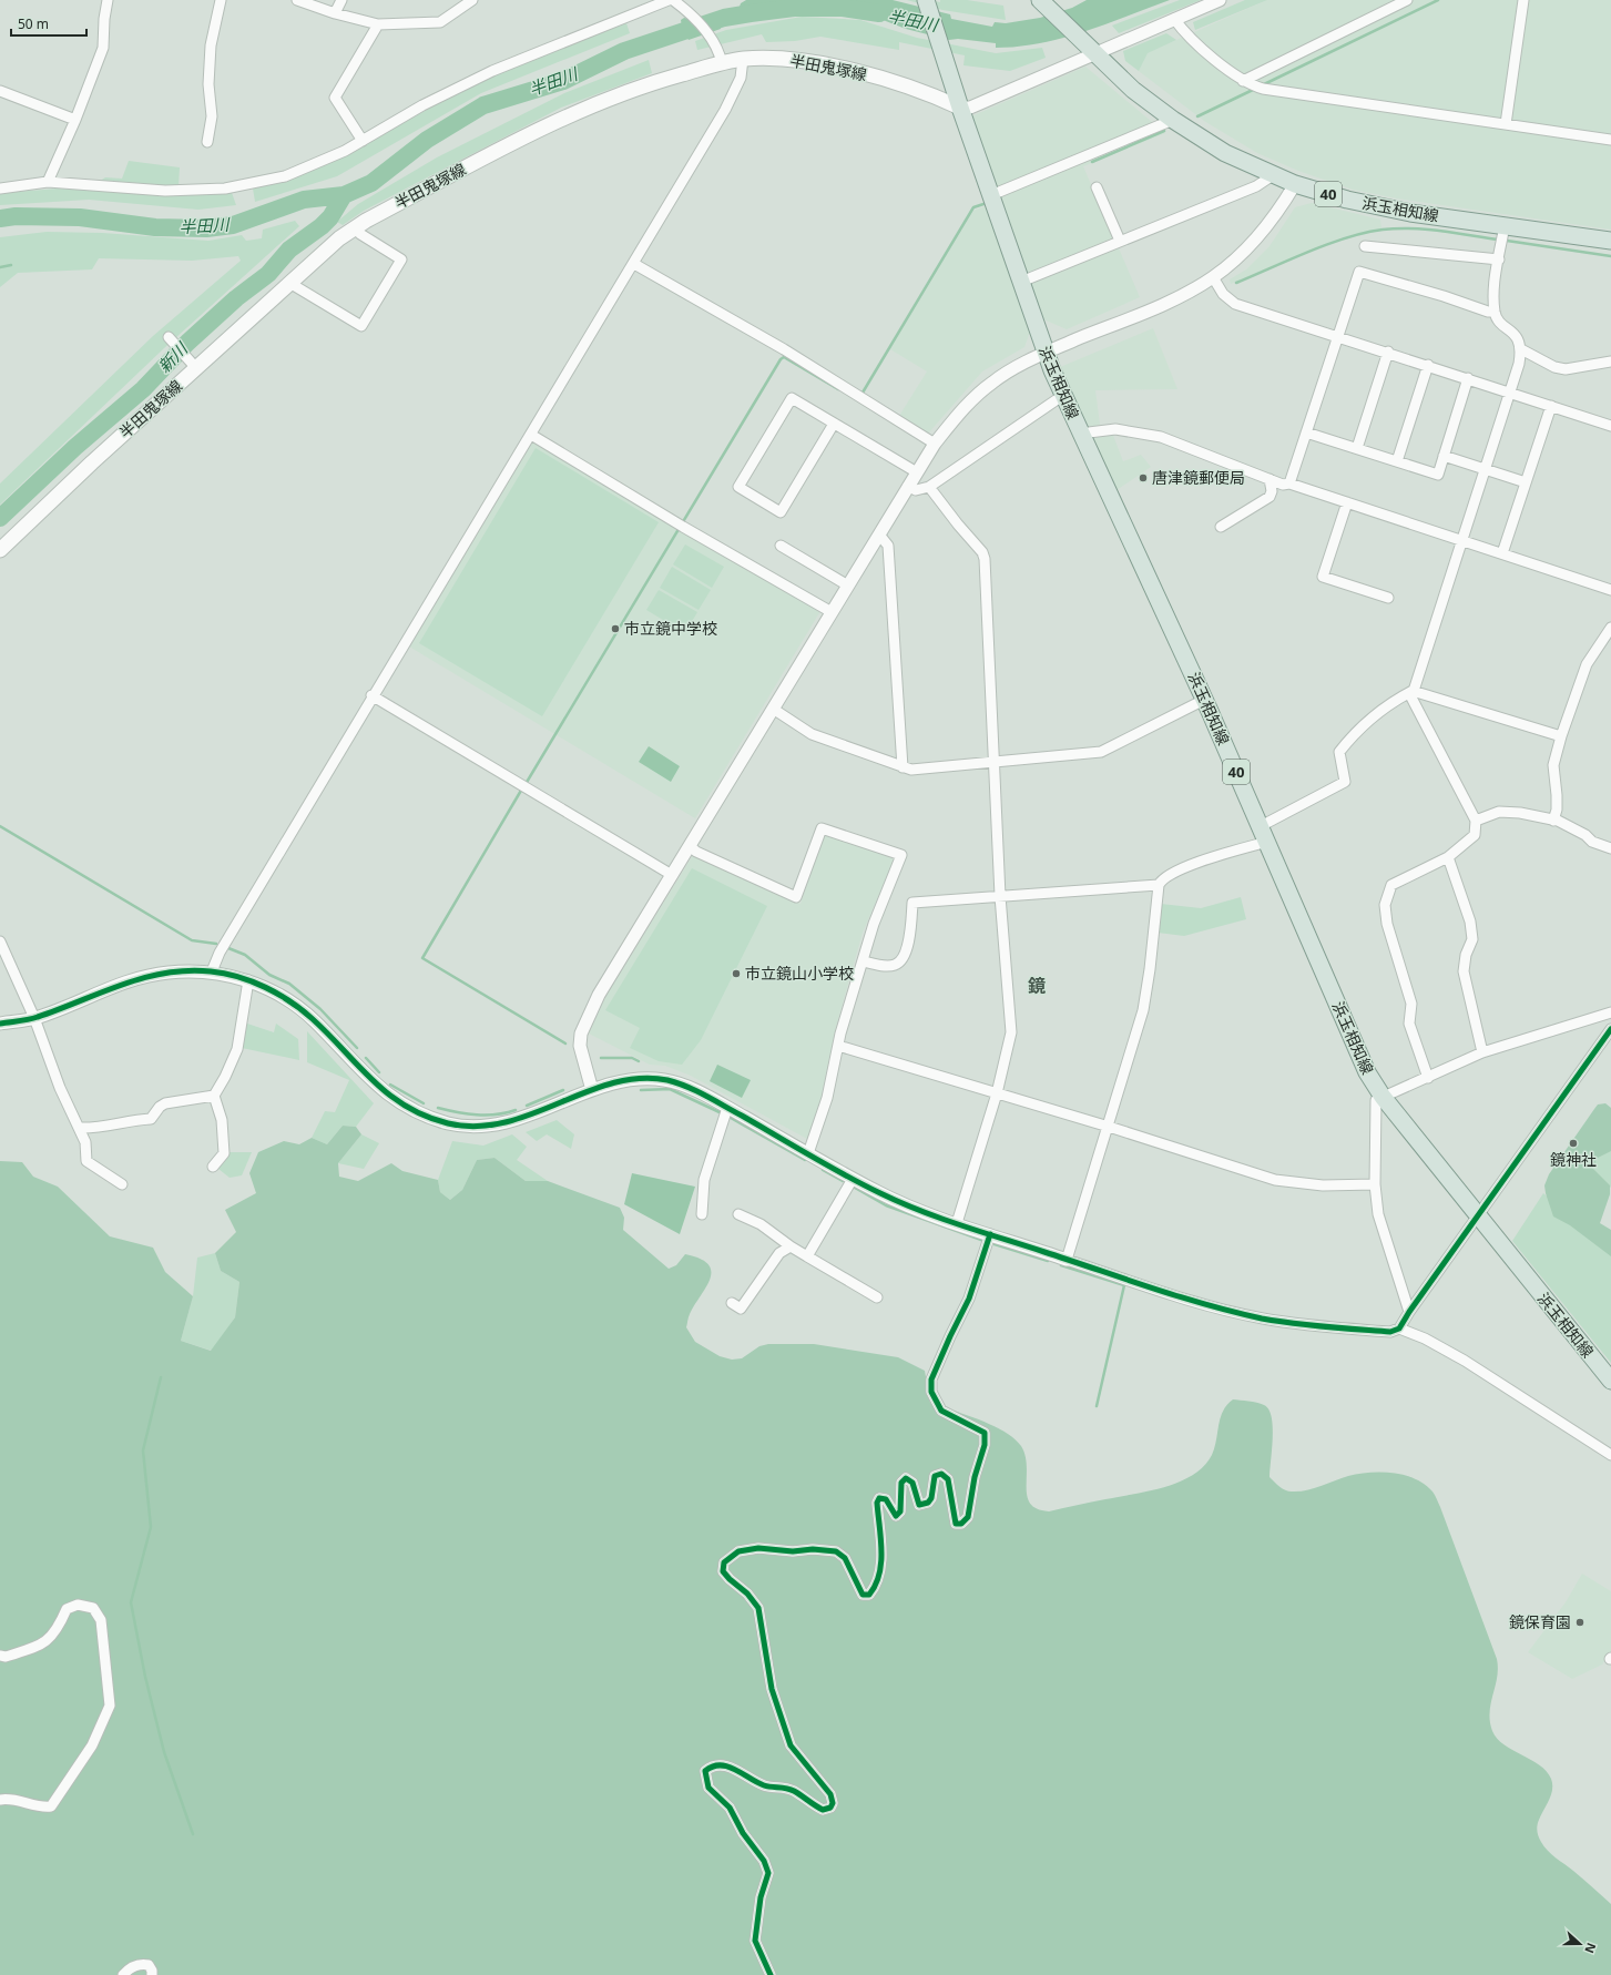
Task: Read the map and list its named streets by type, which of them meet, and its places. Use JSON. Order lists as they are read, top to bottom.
{
  "streets": {
    "main road": ["半田鬼塚線", "40", "浜玉相知線"]
  },
  "crossings": [
    ["半田鬼塚線", "浜玉相知線"]
  ],
  "districts": ["鏡"],
  "water": ["半田川", "新川"],
  "places": [
    "唐津鏡郵便局",
    "市立鏡中学校",
    "市立鏡山小学校",
    "鏡神社",
    "鏡保育園"
  ],
  "scale_bar": "50 m",
  "north": "right"
}
